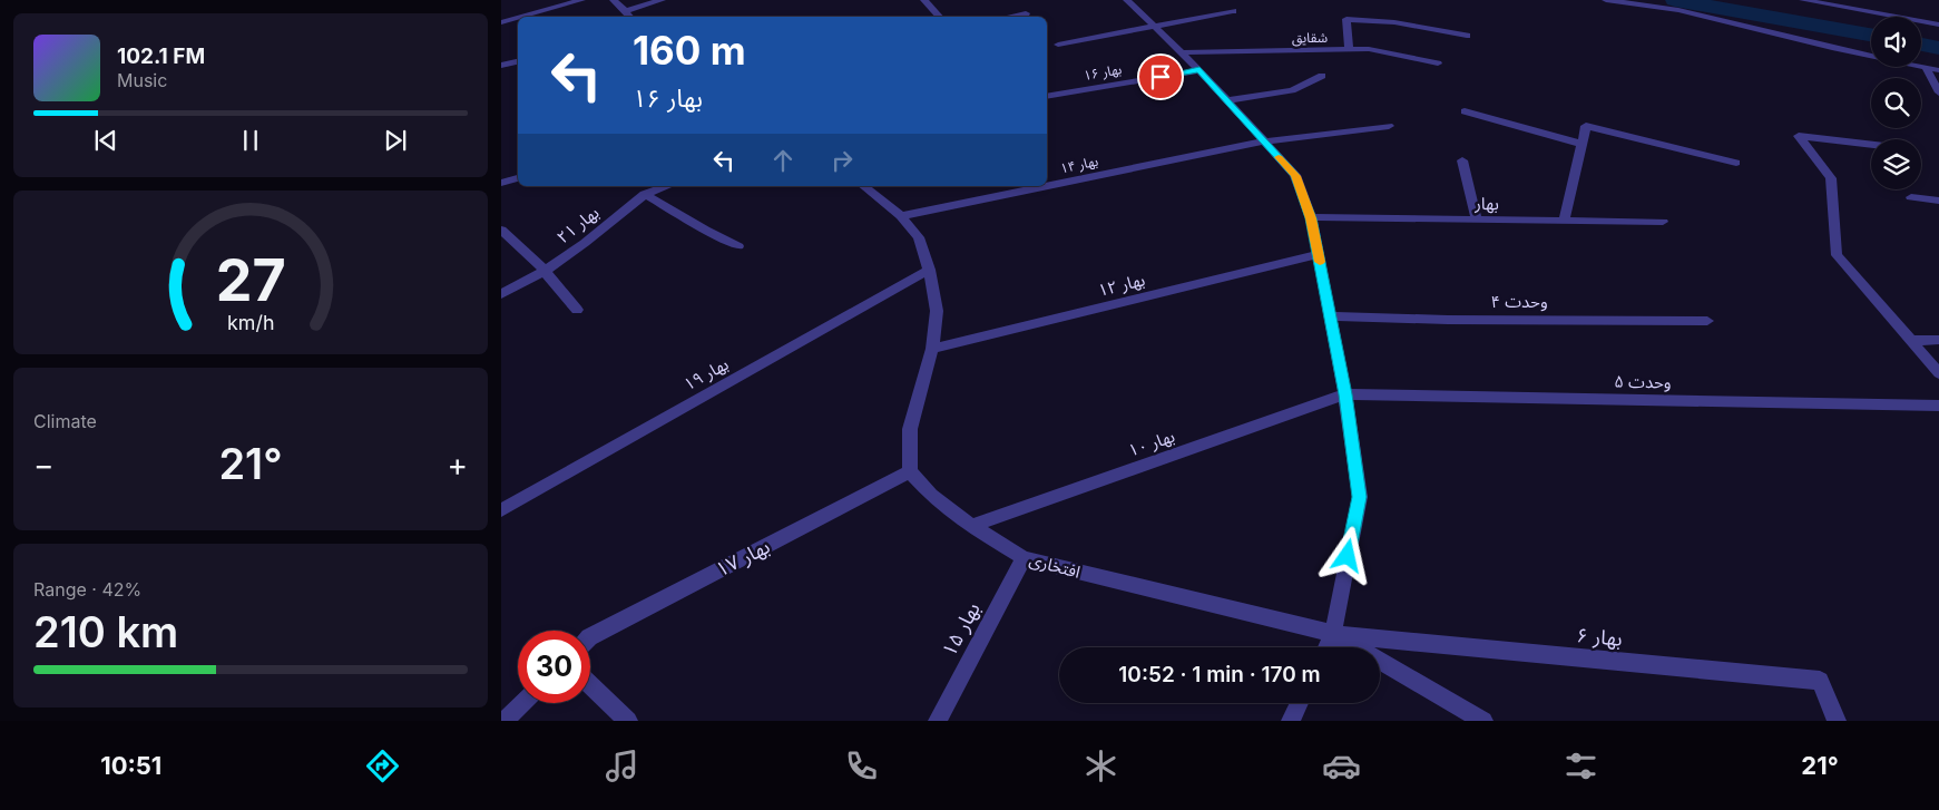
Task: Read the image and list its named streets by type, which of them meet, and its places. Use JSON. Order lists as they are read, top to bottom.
{
  "streets": {
    "street": [
      "شقایق",
      "بهار ۱۶",
      "بهار ۱۴",
      "بهار",
      "بهار ۲۱",
      "بهار ۱۲",
      "وحدت ۴",
      "بهار ۱۹",
      "وحدت ۵",
      "بهار ۱۰",
      "بهار ۱۷",
      "افتخاری",
      "بهار ۱۵",
      "بهار ۶"
    ]
  },
  "crossings": [
    ["وحدت ۵", "بهار ۱۰"],
    ["بهار ۱۰", "افتخاری"],
    ["بهار ۱۷", "افتخاری"],
    ["افتخاری", "بهار ۱۵"],
    ["افتخاری", "بهار ۶"]
  ],
  "page": {
    "turn": ["160 m", "بهار ۱۶"],
    "song": ["102.1 FM", "Music"],
    "tile": [
      "Climate",
      ["Range · 42%", "210 km"]
    ],
    "heat": ["−", "21°", "+"],
    "limit": "30",
    "trip": "10:52 · 1 min · 170 m",
    "tabs": ["10:51", "21°"],
    "gauge": ["27", "km/h"]
  }
}
